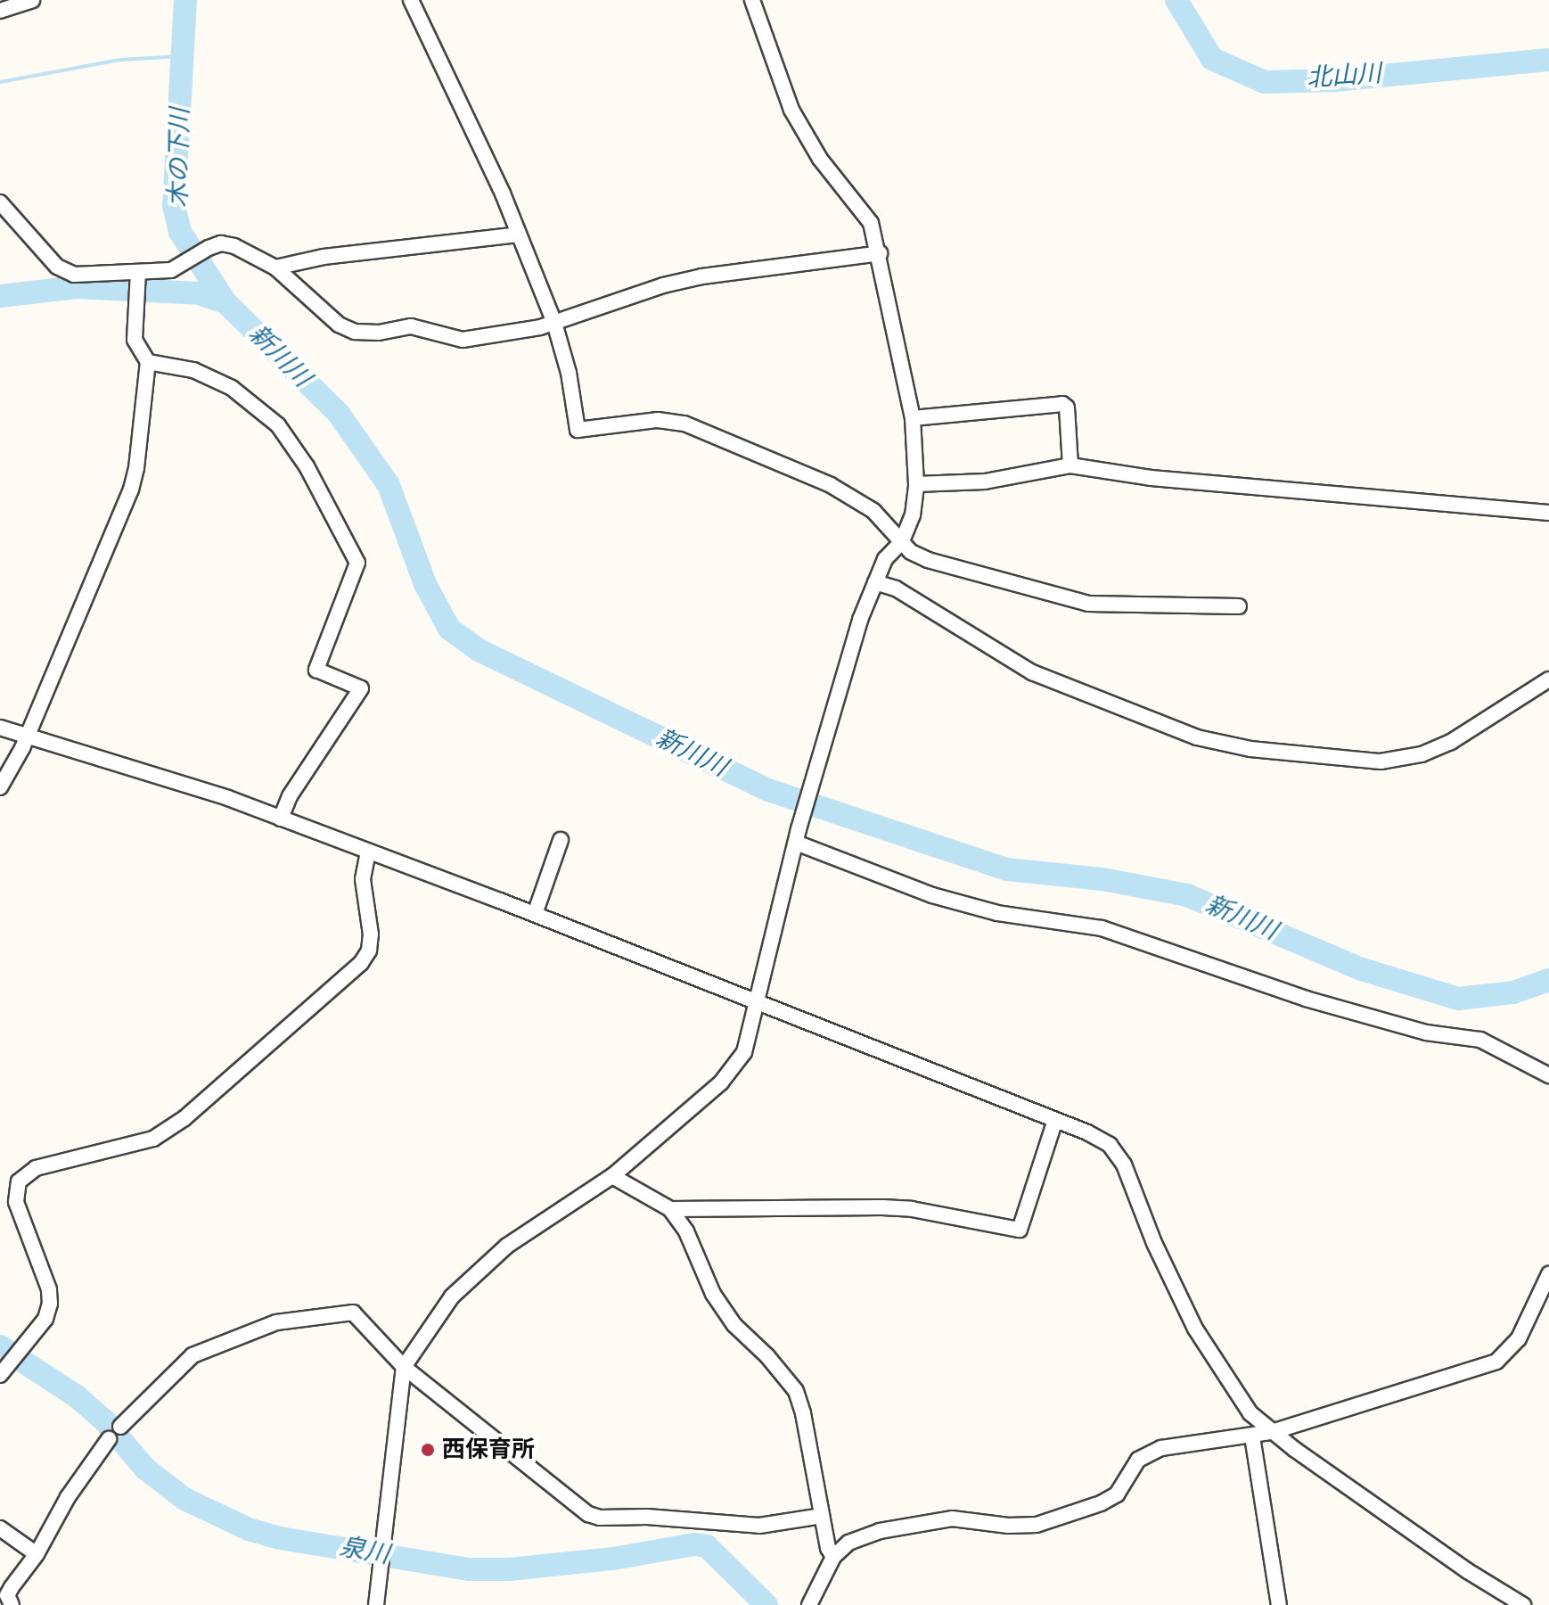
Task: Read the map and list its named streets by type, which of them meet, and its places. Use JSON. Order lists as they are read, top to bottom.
{
  "water": [
    "北山川",
    "木の下川",
    "新川川",
    "泉川"
  ],
  "places": ["西保育所"]
}
